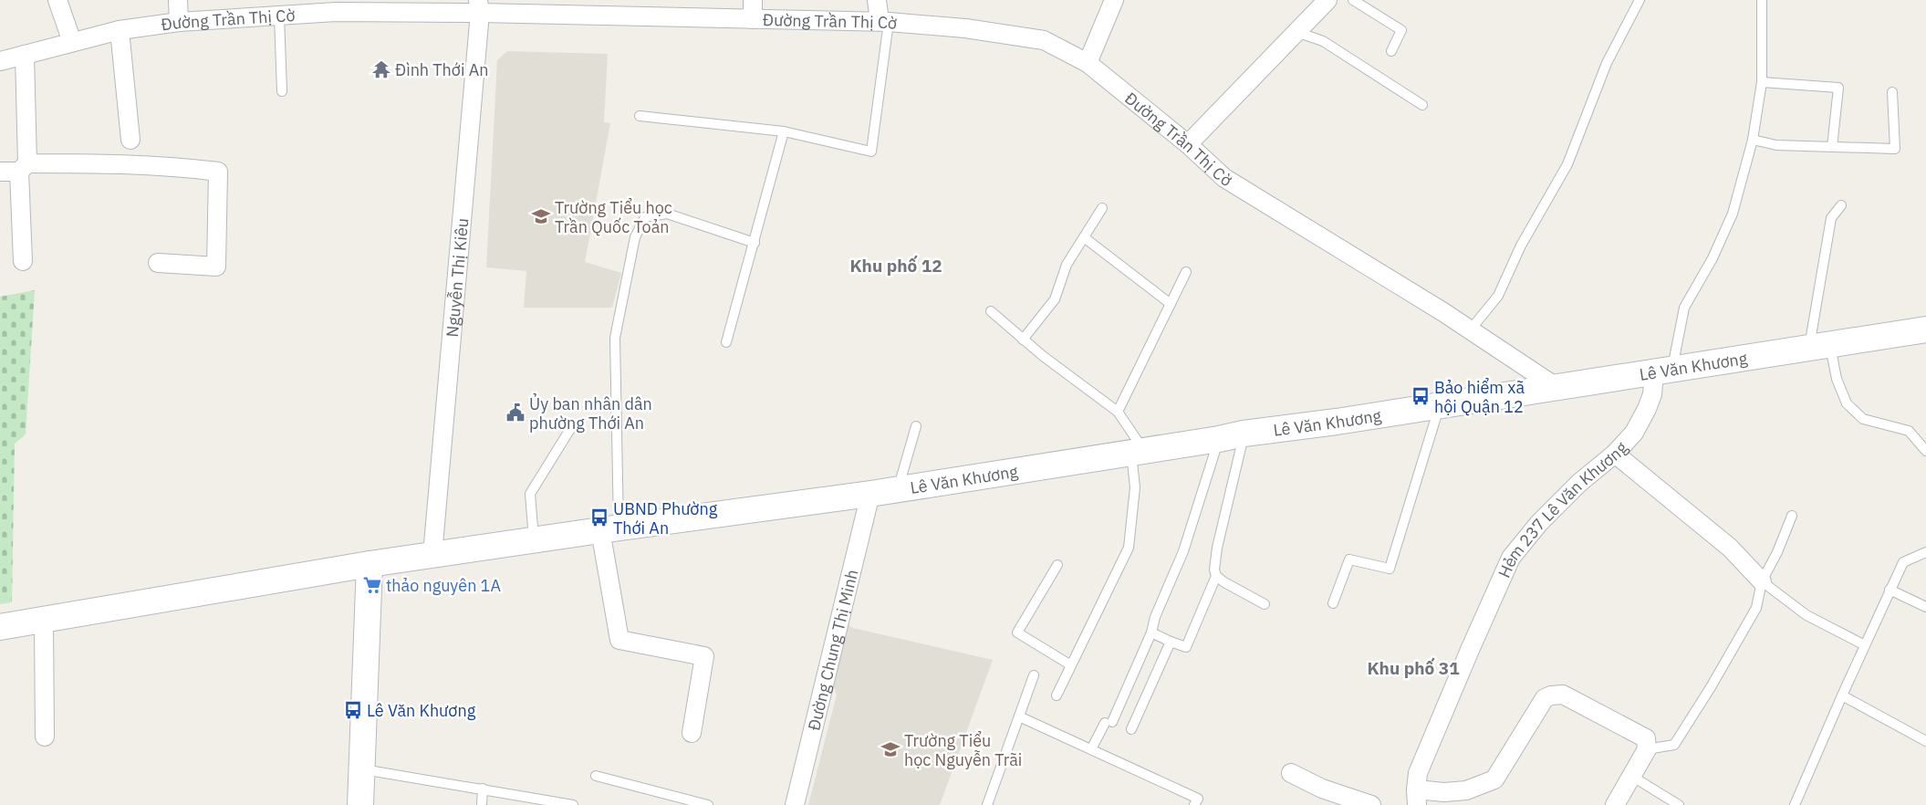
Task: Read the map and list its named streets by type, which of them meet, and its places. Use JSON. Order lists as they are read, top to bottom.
{
  "streets": {
    "main road": ["Lê Văn Khương"],
    "street": [
      "Đường Trần Thị Cờ",
      "Nguyễn Thị Kiêu",
      "Hẻm 237 Lê Văn Khương",
      "Đường Chung Thị Minh"
    ]
  },
  "crossings": [
    ["Đường Trần Thị Cờ", "Nguyễn Thị Kiêu"],
    ["Đường Trần Thị Cờ", "Lê Văn Khương"],
    ["Nguyễn Thị Kiêu", "Lê Văn Khương"],
    ["Lê Văn Khương", "Hẻm 237 Lê Văn Khương"],
    ["Lê Văn Khương", "Đường Chung Thị Minh"]
  ],
  "districts": ["Khu phố 12", "Khu phố 31"],
  "places": {
    "temple": ["Đình Thới An"],
    "school or university": ["Trường Tiểu học Trần Quốc Toản", "Trường Tiểu học Nguyễn Trãi"],
    "bus stop": ["Bảo hiểm xã hội Quận 12", "UBND Phường Thới An", "Lê Văn Khương"],
    "public building": ["Ủy ban nhân dân phường Thới An"],
    "supermarket": ["thảo nguyên 1A"]
  }
}
